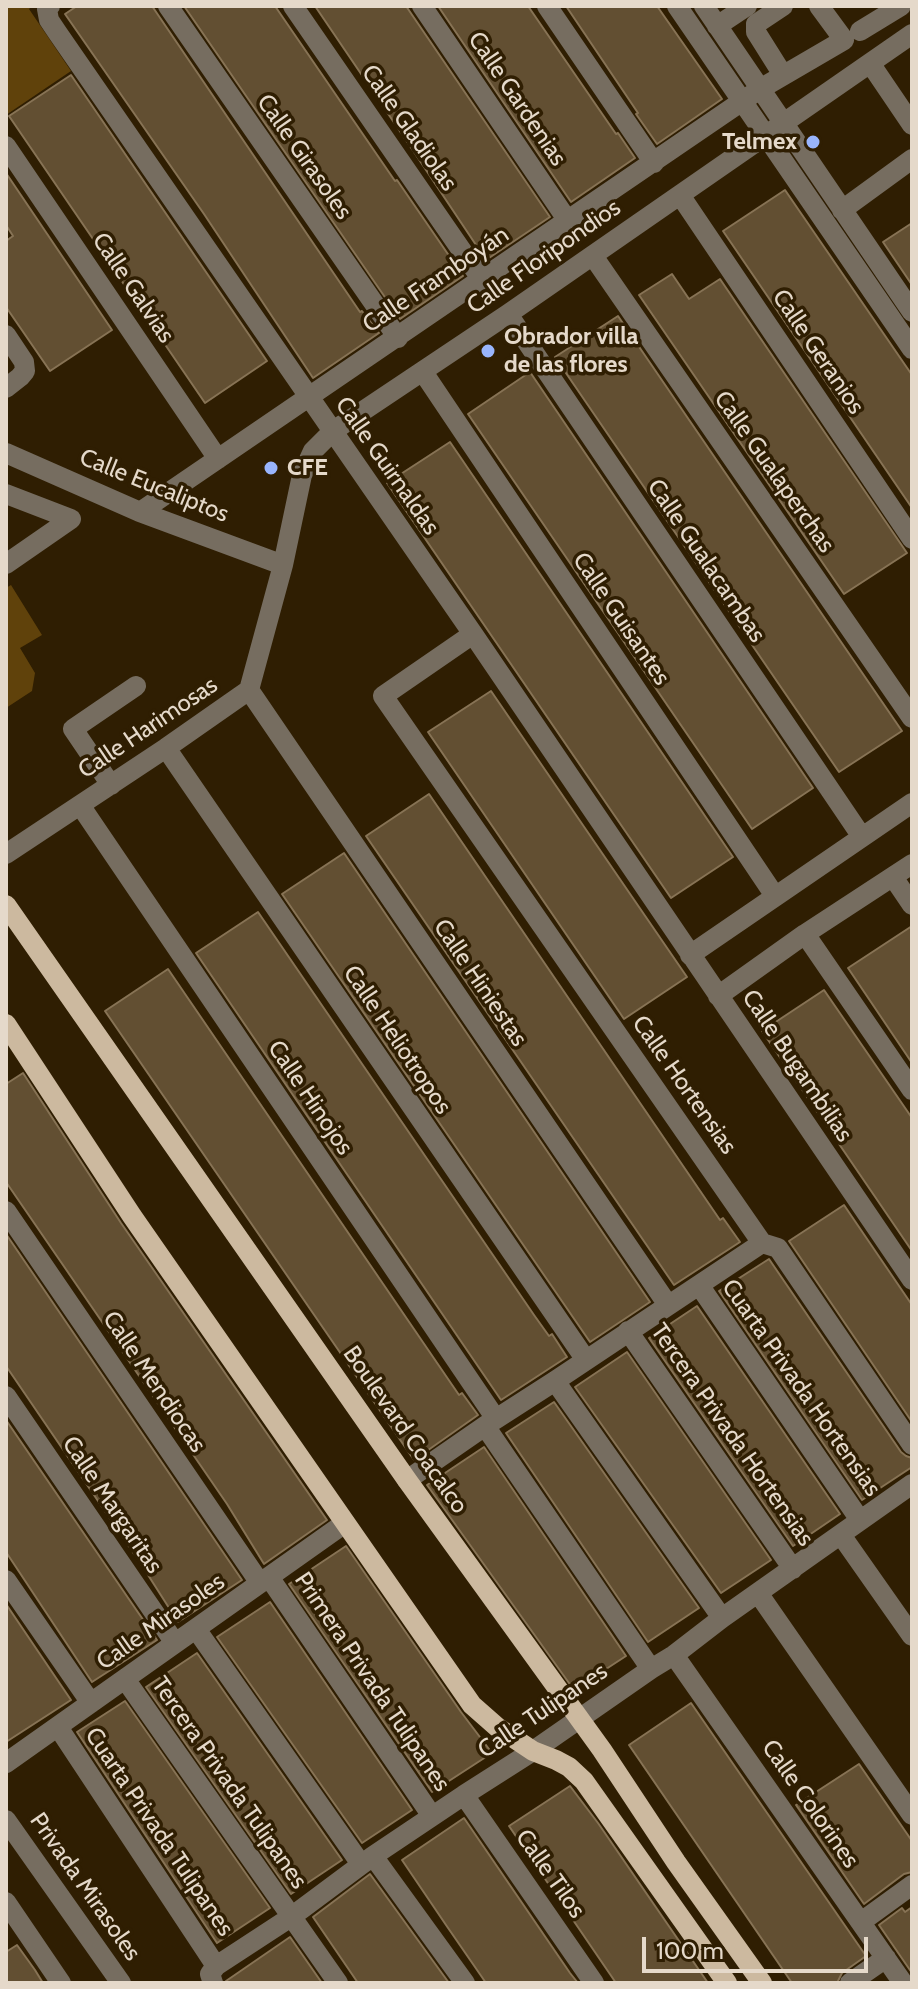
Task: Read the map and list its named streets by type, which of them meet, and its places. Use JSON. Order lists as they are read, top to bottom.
{
  "streets": {
    "main road": ["Boulevard Coacalco"],
    "street": [
      "Calle Gardenias",
      "Calle Gladiolas",
      "Calle Girasoles",
      "Calle Floripondios",
      "Calle Framboyán",
      "Calle Galvias",
      "Calle Geranios",
      "Calle Guirnaldas",
      "Calle Gualaperchas",
      "Calle Eucaliptos",
      "Calle Gualacambas",
      "Calle Guisantes",
      "Calle Harimosas",
      "Calle Hiniestas",
      "Calle Heliotropos",
      "Calle Bugambilias",
      "Calle Hortensias",
      "Calle Hinojos",
      "Calle Mendiocas",
      "Cuarta Privada Hortensias",
      "Tercera Privada Hortensias",
      "Calle Margaritas",
      "Calle Mirasoles",
      "Primera Privada Tulipanes",
      "Calle Tulipanes",
      "Tercera Privada Tulipanes",
      "Calle Colorines",
      "Cuarta Privada Tulipanes",
      "Calle Tilos",
      "Privada Mirasoles"
    ]
  },
  "crossings": [
    ["Calle Gardenias", "Calle Framboyán"],
    ["Calle Gladiolas", "Calle Framboyán"],
    ["Calle Girasoles", "Calle Framboyán"],
    ["Calle Floripondios", "Calle Geranios"],
    ["Calle Floripondios", "Calle Guirnaldas"],
    ["Calle Floripondios", "Calle Gualaperchas"],
    ["Calle Floripondios", "Calle Gualacambas"],
    ["Calle Floripondios", "Calle Guisantes"],
    ["Calle Floripondios", "Calle Harimosas"],
    ["Calle Framboyán", "Calle Galvias"],
    ["Calle Framboyán", "Calle Guirnaldas"],
    ["Calle Framboyán", "Calle Eucaliptos"],
    ["Calle Guirnaldas", "Calle Harimosas"],
    ["Calle Guirnaldas", "Calle Bugambilias"],
    ["Calle Guirnaldas", "Calle Hortensias"],
    ["Calle Eucaliptos", "Calle Harimosas"],
    ["Calle Harimosas", "Calle Hiniestas"],
    ["Calle Harimosas", "Calle Heliotropos"],
    ["Calle Harimosas", "Calle Hinojos"],
    ["Calle Hinojos", "Calle Tulipanes"],
    ["Calle Mendiocas", "Calle Mirasoles"],
    ["Calle Mendiocas", "Primera Privada Tulipanes"],
    ["Cuarta Privada Hortensias", "Calle Tulipanes"],
    ["Boulevard Coacalco", "Calle Tulipanes"],
    ["Tercera Privada Hortensias", "Calle Tulipanes"],
    ["Calle Margaritas", "Calle Mirasoles"],
    ["Calle Mirasoles", "Primera Privada Tulipanes"],
    ["Calle Mirasoles", "Tercera Privada Tulipanes"],
    ["Calle Mirasoles", "Cuarta Privada Tulipanes"],
    ["Primera Privada Tulipanes", "Calle Tulipanes"],
    ["Calle Tulipanes", "Tercera Privada Tulipanes"],
    ["Calle Tulipanes", "Calle Colorines"],
    ["Calle Tulipanes", "Cuarta Privada Tulipanes"],
    ["Calle Tulipanes", "Calle Tilos"]
  ],
  "places": ["Telmex", "Obrador villa de las flores", "CFE"],
  "scale_bar": "100 m"
}
